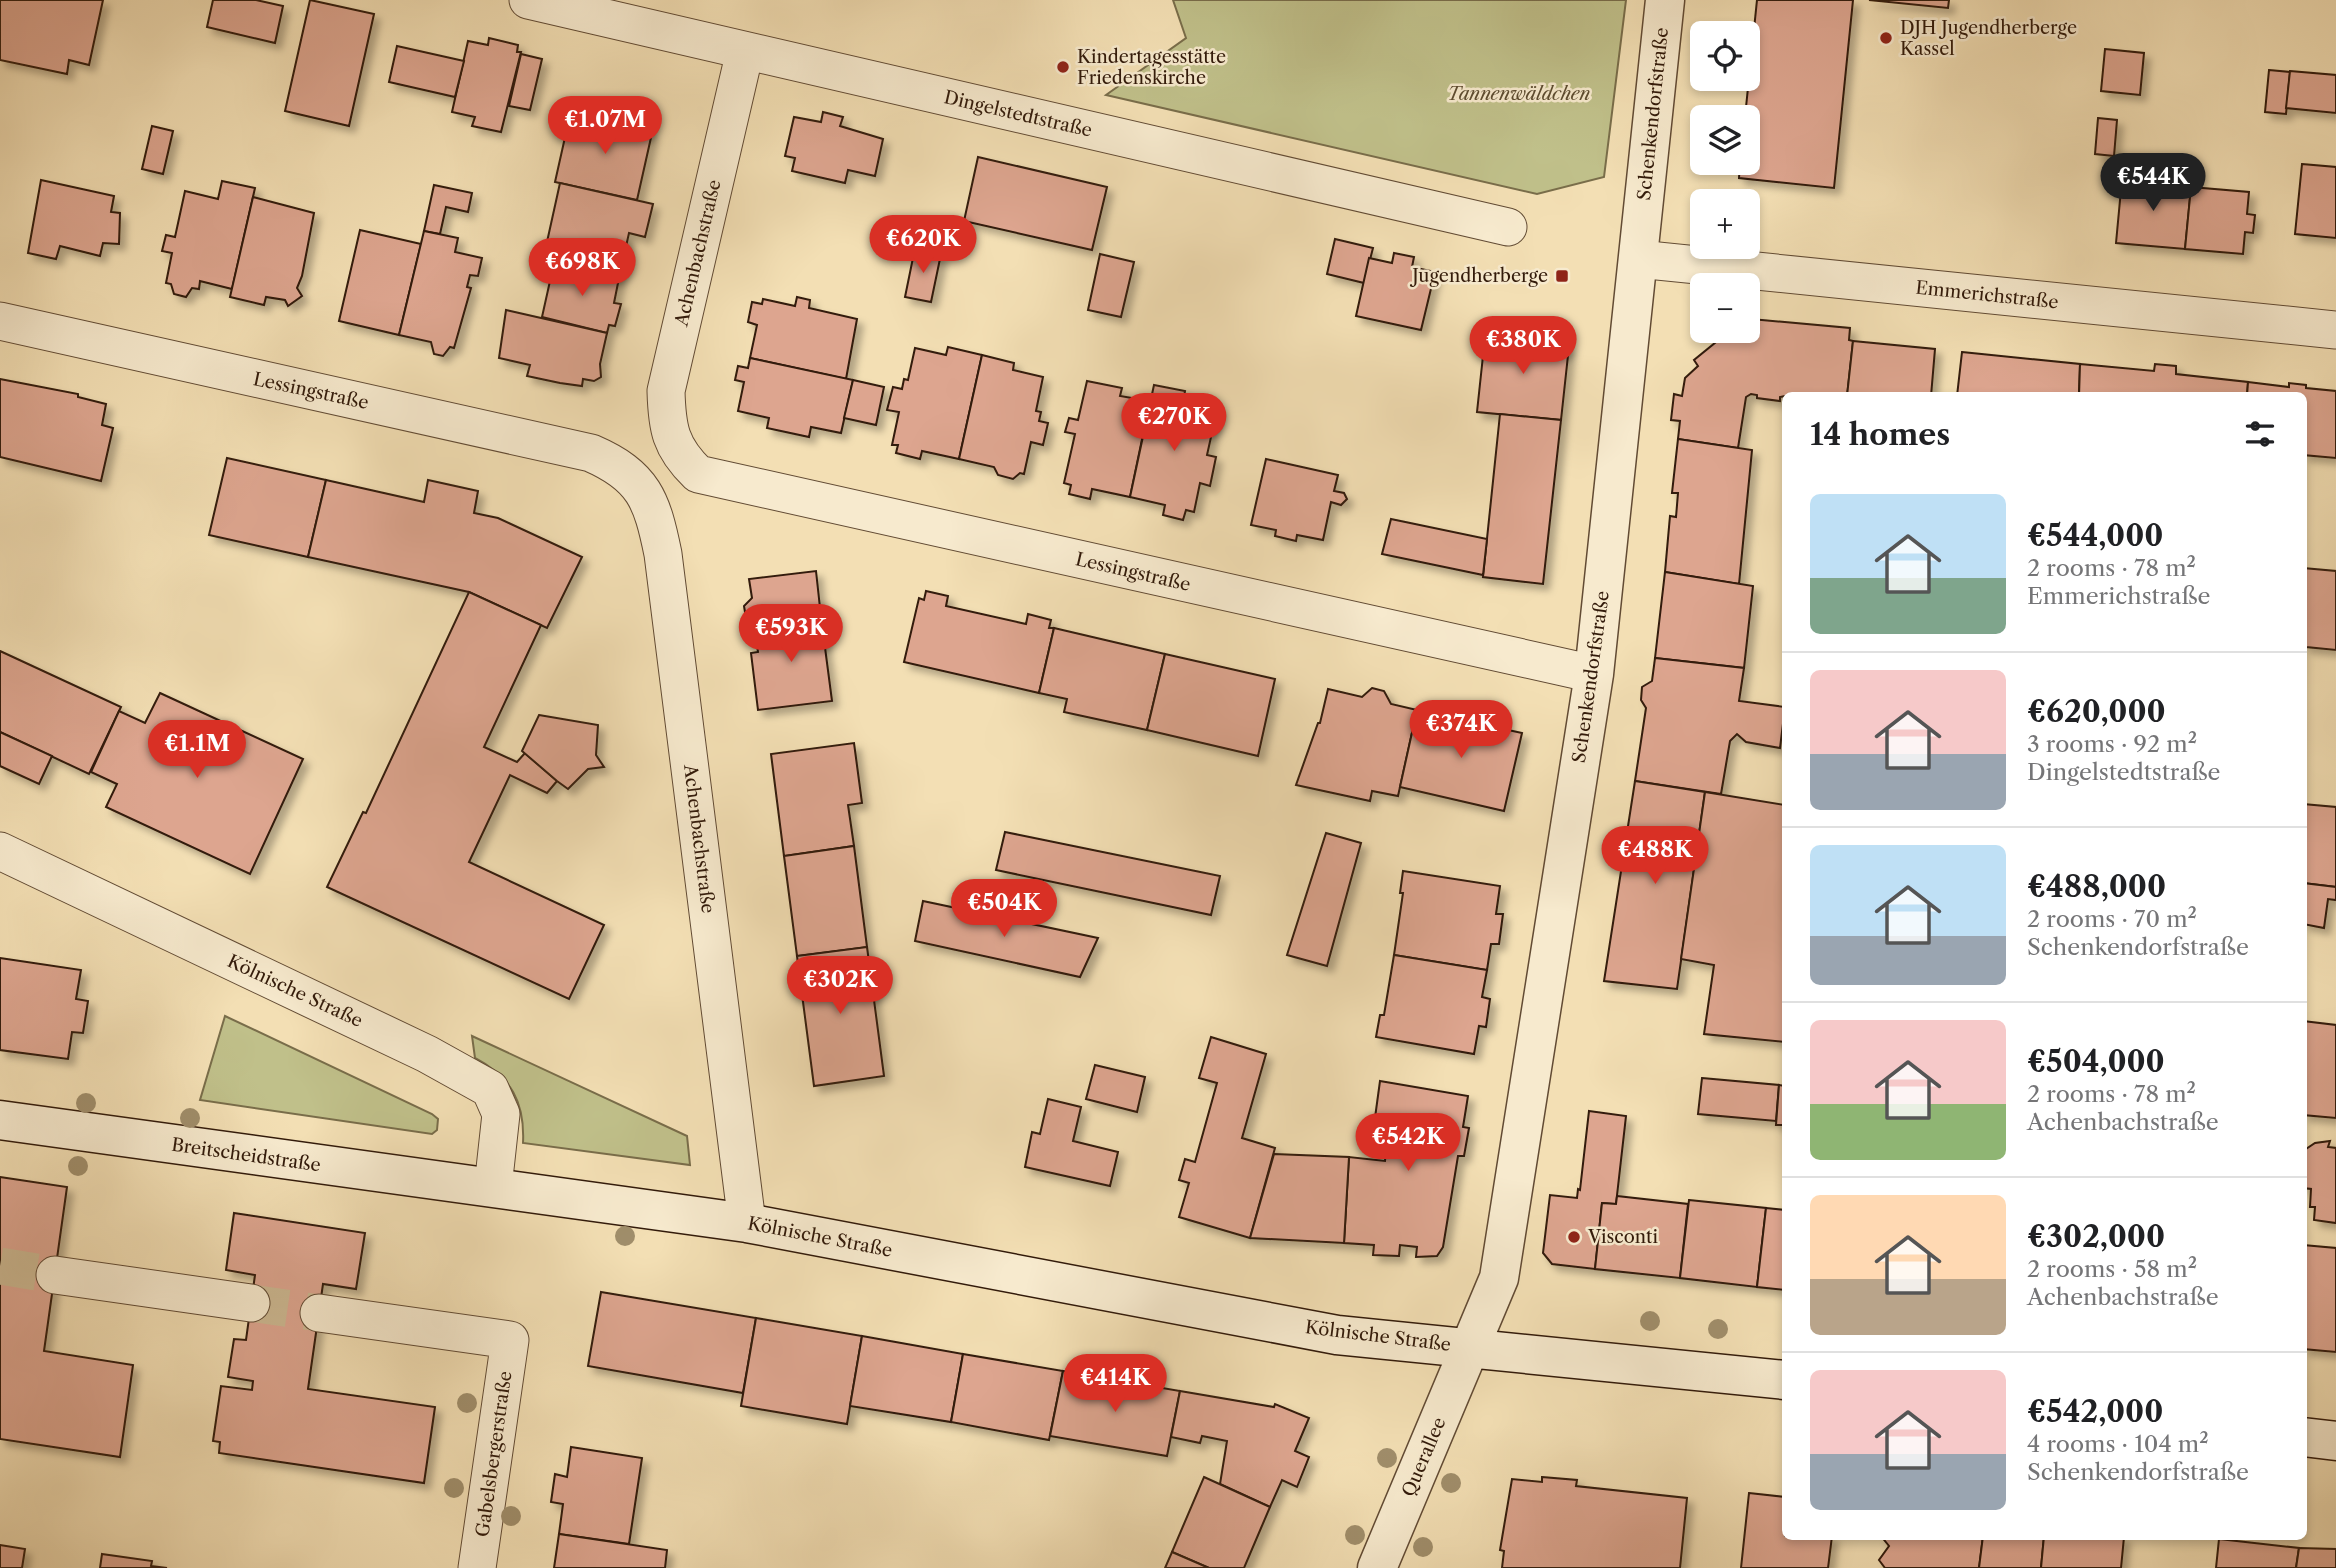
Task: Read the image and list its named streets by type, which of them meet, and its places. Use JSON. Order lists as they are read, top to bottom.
{
  "streets": {
    "main road": [
      "Schenkendorfstraße",
      "Kölnische Straße",
      "Breitscheidstraße",
      "Querallee"
    ],
    "street": [
      "Dingelstedtstraße",
      "Achenbachstraße",
      "Emmerichstraße",
      "Lessingstraße",
      "Gabelsbergerstraße"
    ]
  },
  "crossings": [
    ["Dingelstedtstraße", "Achenbachstraße"],
    ["Schenkendorfstraße", "Emmerichstraße"],
    ["Schenkendorfstraße", "Lessingstraße"],
    ["Schenkendorfstraße", "Kölnische Straße"],
    ["Schenkendorfstraße", "Querallee"],
    ["Achenbachstraße", "Lessingstraße"],
    ["Achenbachstraße", "Kölnische Straße"],
    ["Kölnische Straße", "Breitscheidstraße"],
    ["Kölnische Straße", "Querallee"]
  ],
  "parks": ["Tannenwäldchen"],
  "places": {
    "other": ["DJH Jugendherberge Kassel", "Kindertagesstätte Friedenskirche", "Visconti"],
    "transit": ["Jugendherberge"]
  },
  "page": {
    "map_buttons": ["+", "−"],
    "price": [
      "€1.07M",
      "€544K",
      "€620K",
      "€698K",
      "€380K",
      "€270K",
      "€593K",
      "€374K",
      "€1.1M",
      "€488K",
      "€504K",
      "€302K",
      "€542K",
      "€414K"
    ],
    "heading": "14 homes",
    "list": [
      {
        "name": "€544,000",
        "note": "2 rooms · 78 m² · Emmerichstraße"
      },
      {
        "name": "€620,000",
        "note": "3 rooms · 92 m² · Dingelstedtstraße"
      },
      {
        "name": "€488,000",
        "note": "2 rooms · 70 m² · Schenkendorfstraße"
      },
      {
        "name": "€504,000",
        "note": "2 rooms · 78 m² · Achenbachstraße"
      },
      {
        "name": "€302,000",
        "note": "2 rooms · 58 m² · Achenbachstraße"
      },
      {
        "name": "€542,000",
        "note": "4 rooms · 104 m² · Schenkendorfstraße"
      }
    ]
  }
}
